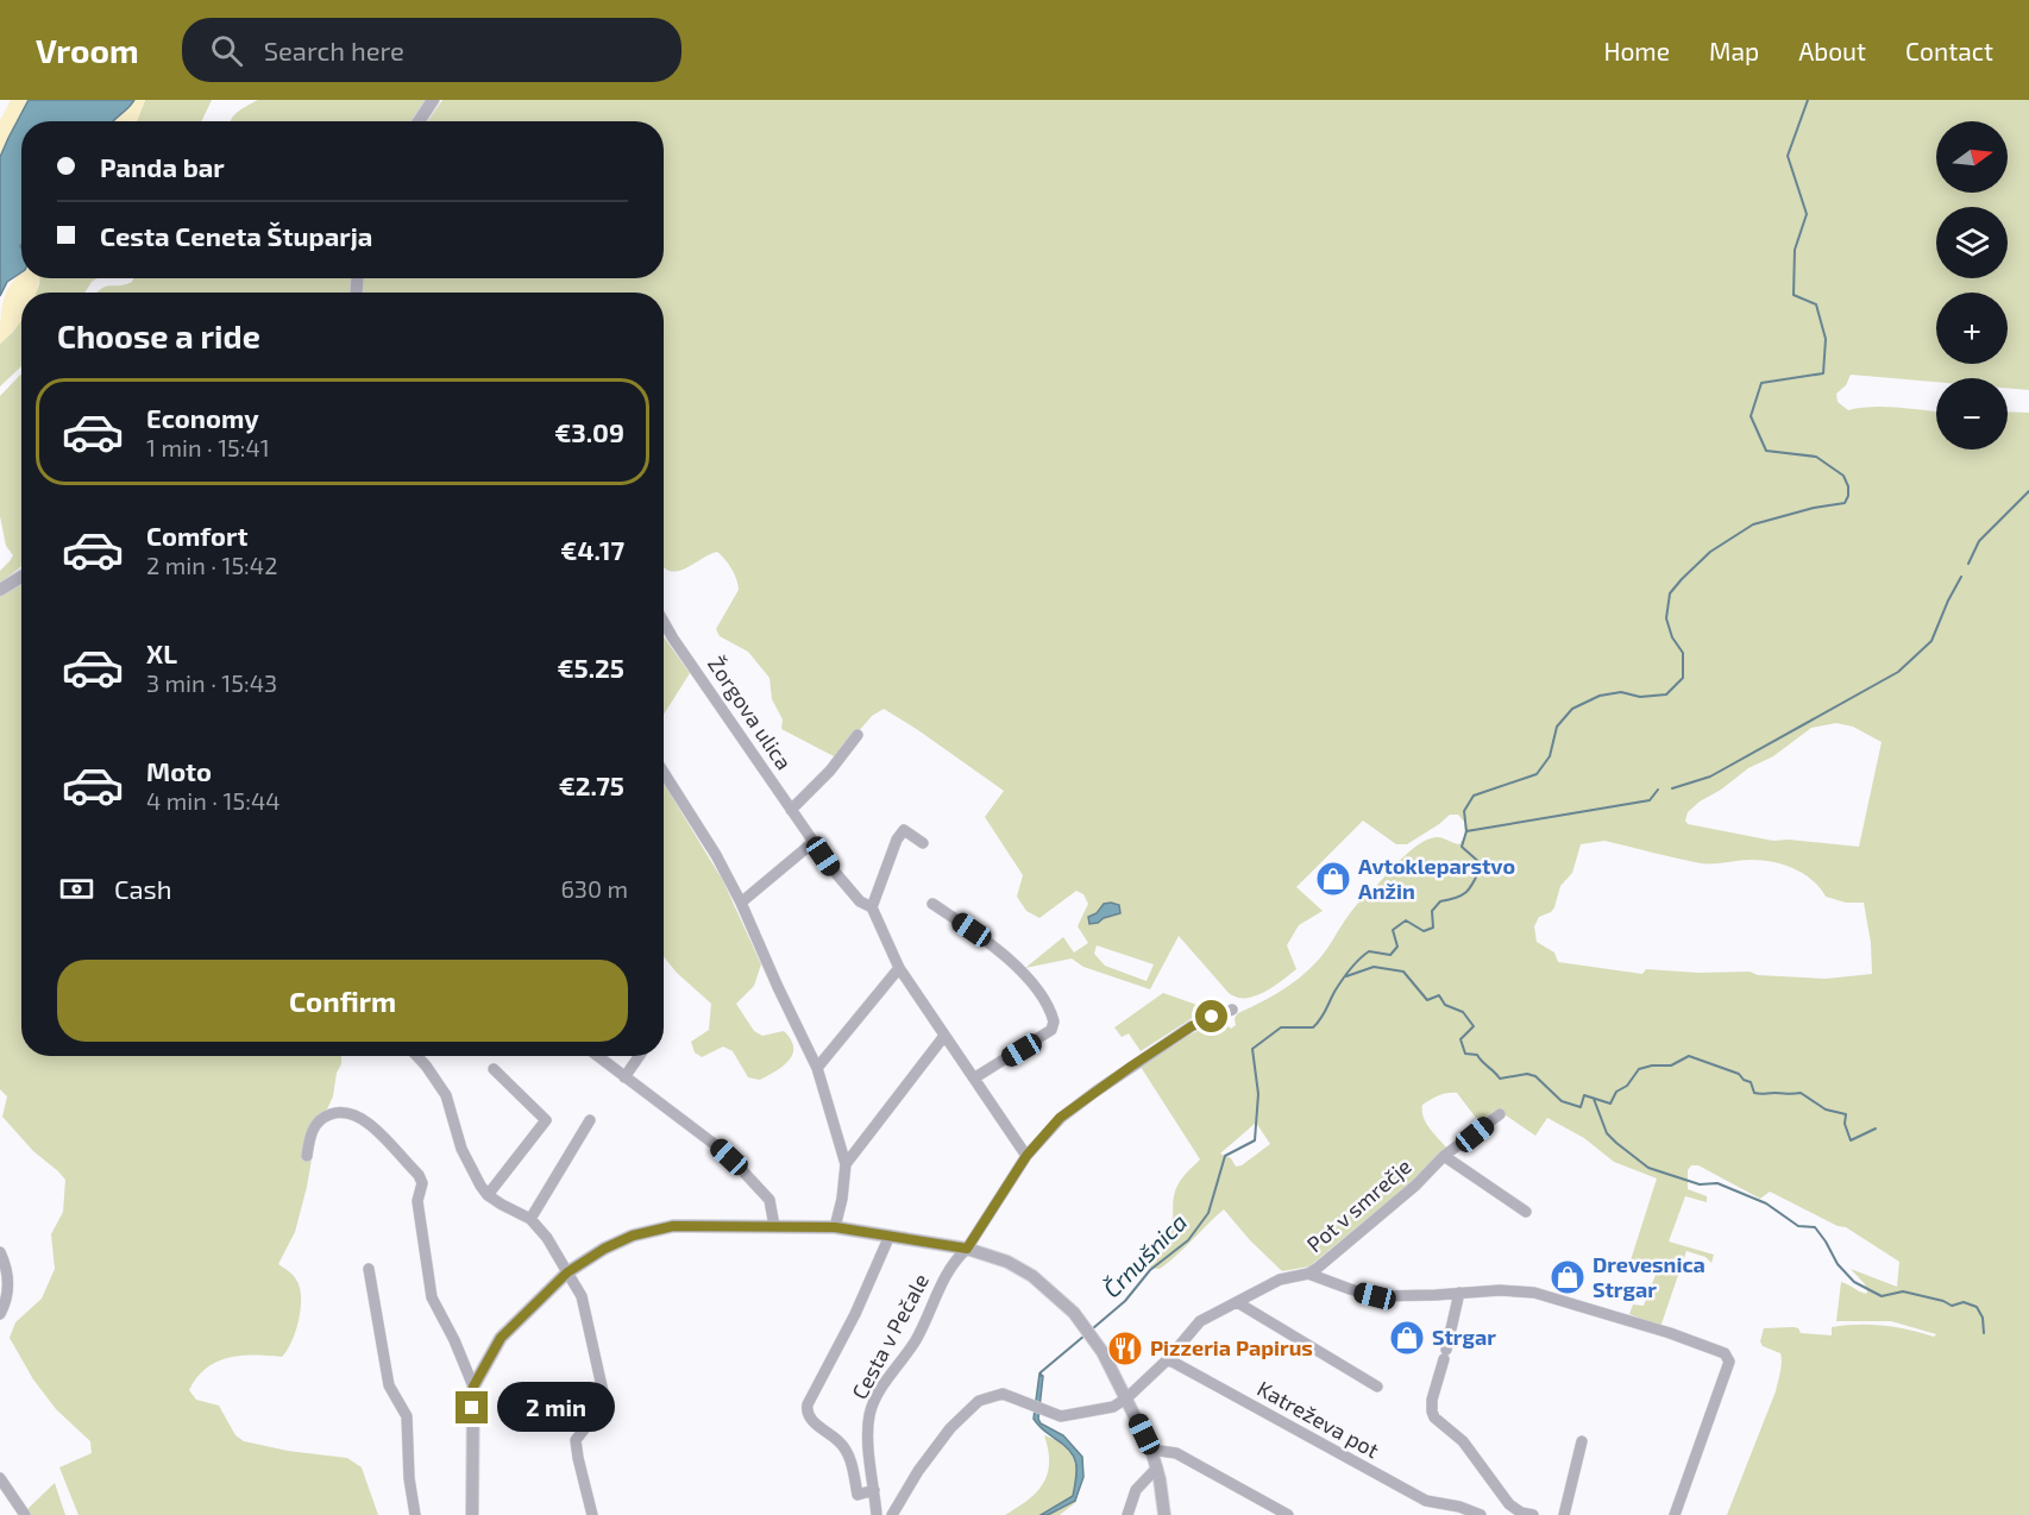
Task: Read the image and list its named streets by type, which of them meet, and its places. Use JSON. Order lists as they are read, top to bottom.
{
  "streets": {
    "street": [
      "Žorgova ulica",
      "Pot v smrečje",
      "Cesta v Pečale",
      "Katreževa pot"
    ]
  },
  "crossings": [
    ["Žorgova ulica", "Cesta v Pečale"],
    ["Pot v smrečje", "Katreževa pot"]
  ],
  "water": ["Črnušnica"],
  "places": {
    "shop": ["Avtokleparstvo Anžin", "Drevesnica Strgar", "Strgar"],
    "restaurant": ["Pizzeria Papirus"]
  },
  "north": "right",
  "page": {
    "header": "Vroom",
    "search": "Search here",
    "nav": [
      "Home",
      "Map",
      "About",
      "Contact"
    ],
    "map_buttons": ["+", "−"],
    "banner": ["Panda bar", "Cesta Ceneta Štuparja"],
    "heading": "Choose a ride",
    "list": [
      {
        "name": "Economy",
        "note": "1 min · 15:41",
        "value": "€3.09"
      },
      {
        "name": "Comfort",
        "note": "2 min · 15:42",
        "value": "€4.17"
      },
      {
        "name": "XL",
        "note": "3 min · 15:43",
        "value": "€5.25"
      },
      {
        "name": "Moto",
        "note": "4 min · 15:44",
        "value": "€2.75"
      }
    ],
    "pay": ["Cash", "630 m"],
    "buttons": "Confirm",
    "bubble": "2 min"
  }
}
